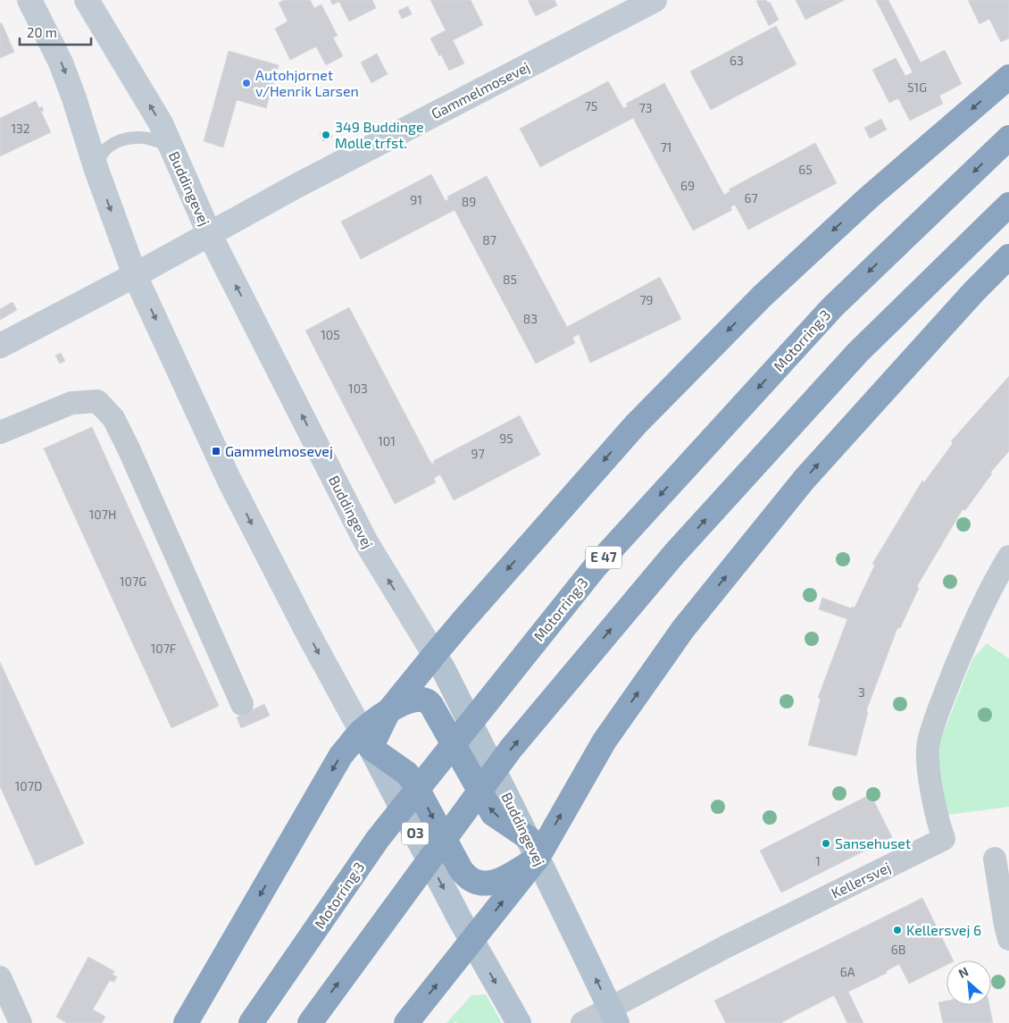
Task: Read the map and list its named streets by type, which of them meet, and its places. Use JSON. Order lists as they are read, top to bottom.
{
  "streets": {
    "highway": ["Motorring 3", "E 47"],
    "main road": ["Buddingevej", "O3"],
    "street": ["Gammelmosevej", "Kellersvej"]
  },
  "crossings": [
    ["Gammelmosevej", "Buddingevej"],
    ["Buddingevej", "Kellersvej"]
  ],
  "places": {
    "other": [
      "Autohjørnet v/Henrik Larsen",
      "349 Buddinge Mølle trfst.",
      "Sansehuset",
      "Kellersvej 6"
    ],
    "transit": ["Gammelmosevej"]
  },
  "house_numbers": [
    "63",
    "51G",
    "75",
    "73",
    "132",
    "71",
    "65",
    "69",
    "67",
    "91",
    "89",
    "87",
    "85",
    "79",
    "83",
    "105",
    "103",
    "95",
    "101",
    "97",
    "107H",
    "107G",
    "107F",
    "3",
    "107D",
    "1",
    "6B",
    "6A"
  ],
  "scale_bar": "20 m",
  "north": "top left"
}
